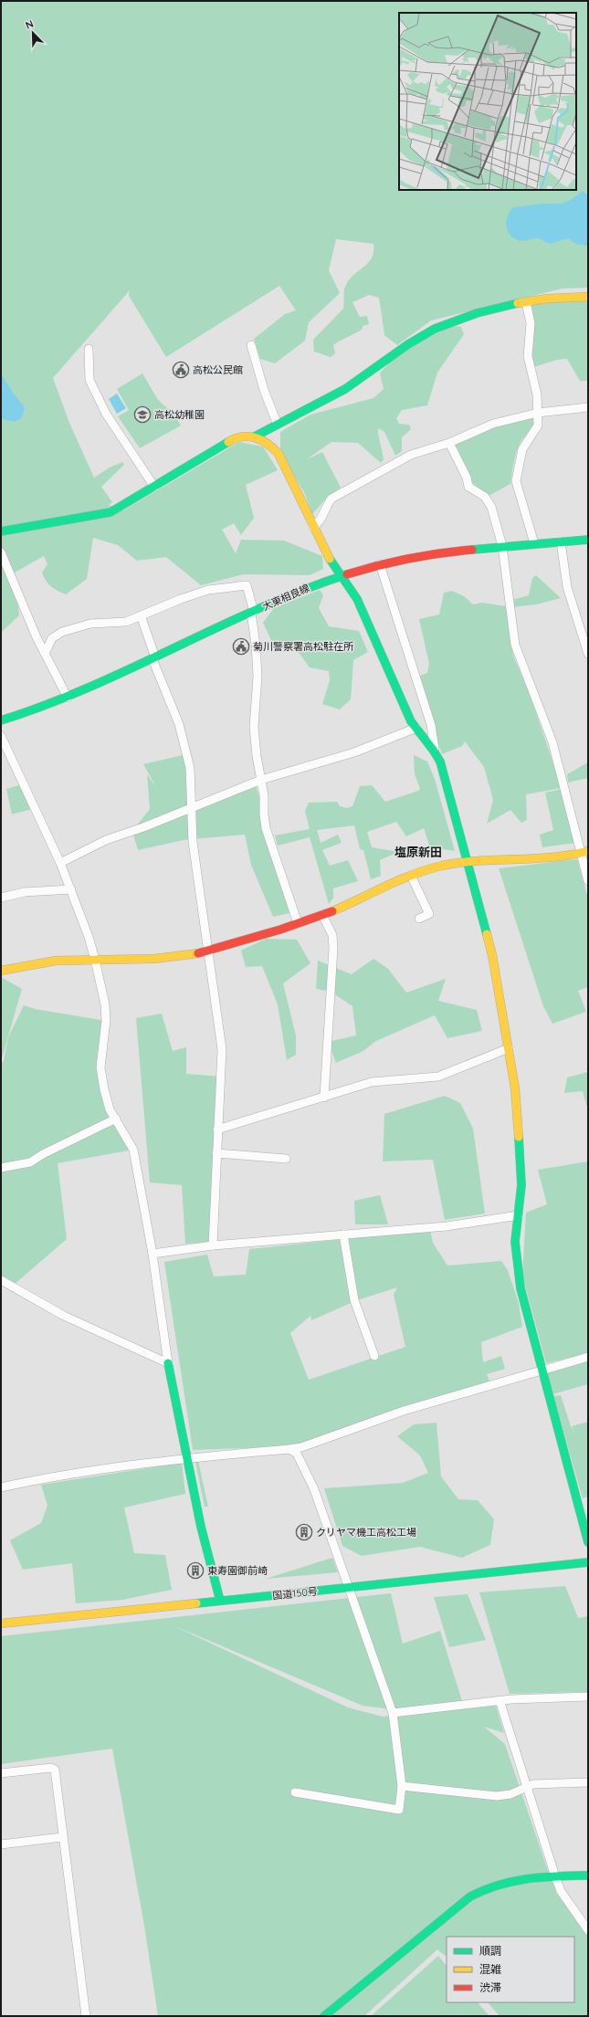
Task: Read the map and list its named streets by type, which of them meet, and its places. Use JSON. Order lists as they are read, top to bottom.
{
  "streets": {
    "main road": ["大東相良線", "国道150号"]
  },
  "districts": ["塩原新田"],
  "places": {
    "public building": ["高松公民館", "菊川警察署高松駐在所"],
    "school or university": ["高松幼稚園"],
    "building": ["クリヤマ機工高松工場", "東寿園御前崎"]
  },
  "legend": ["順調", "混雑", "渋滞"],
  "north": "top left"
}
